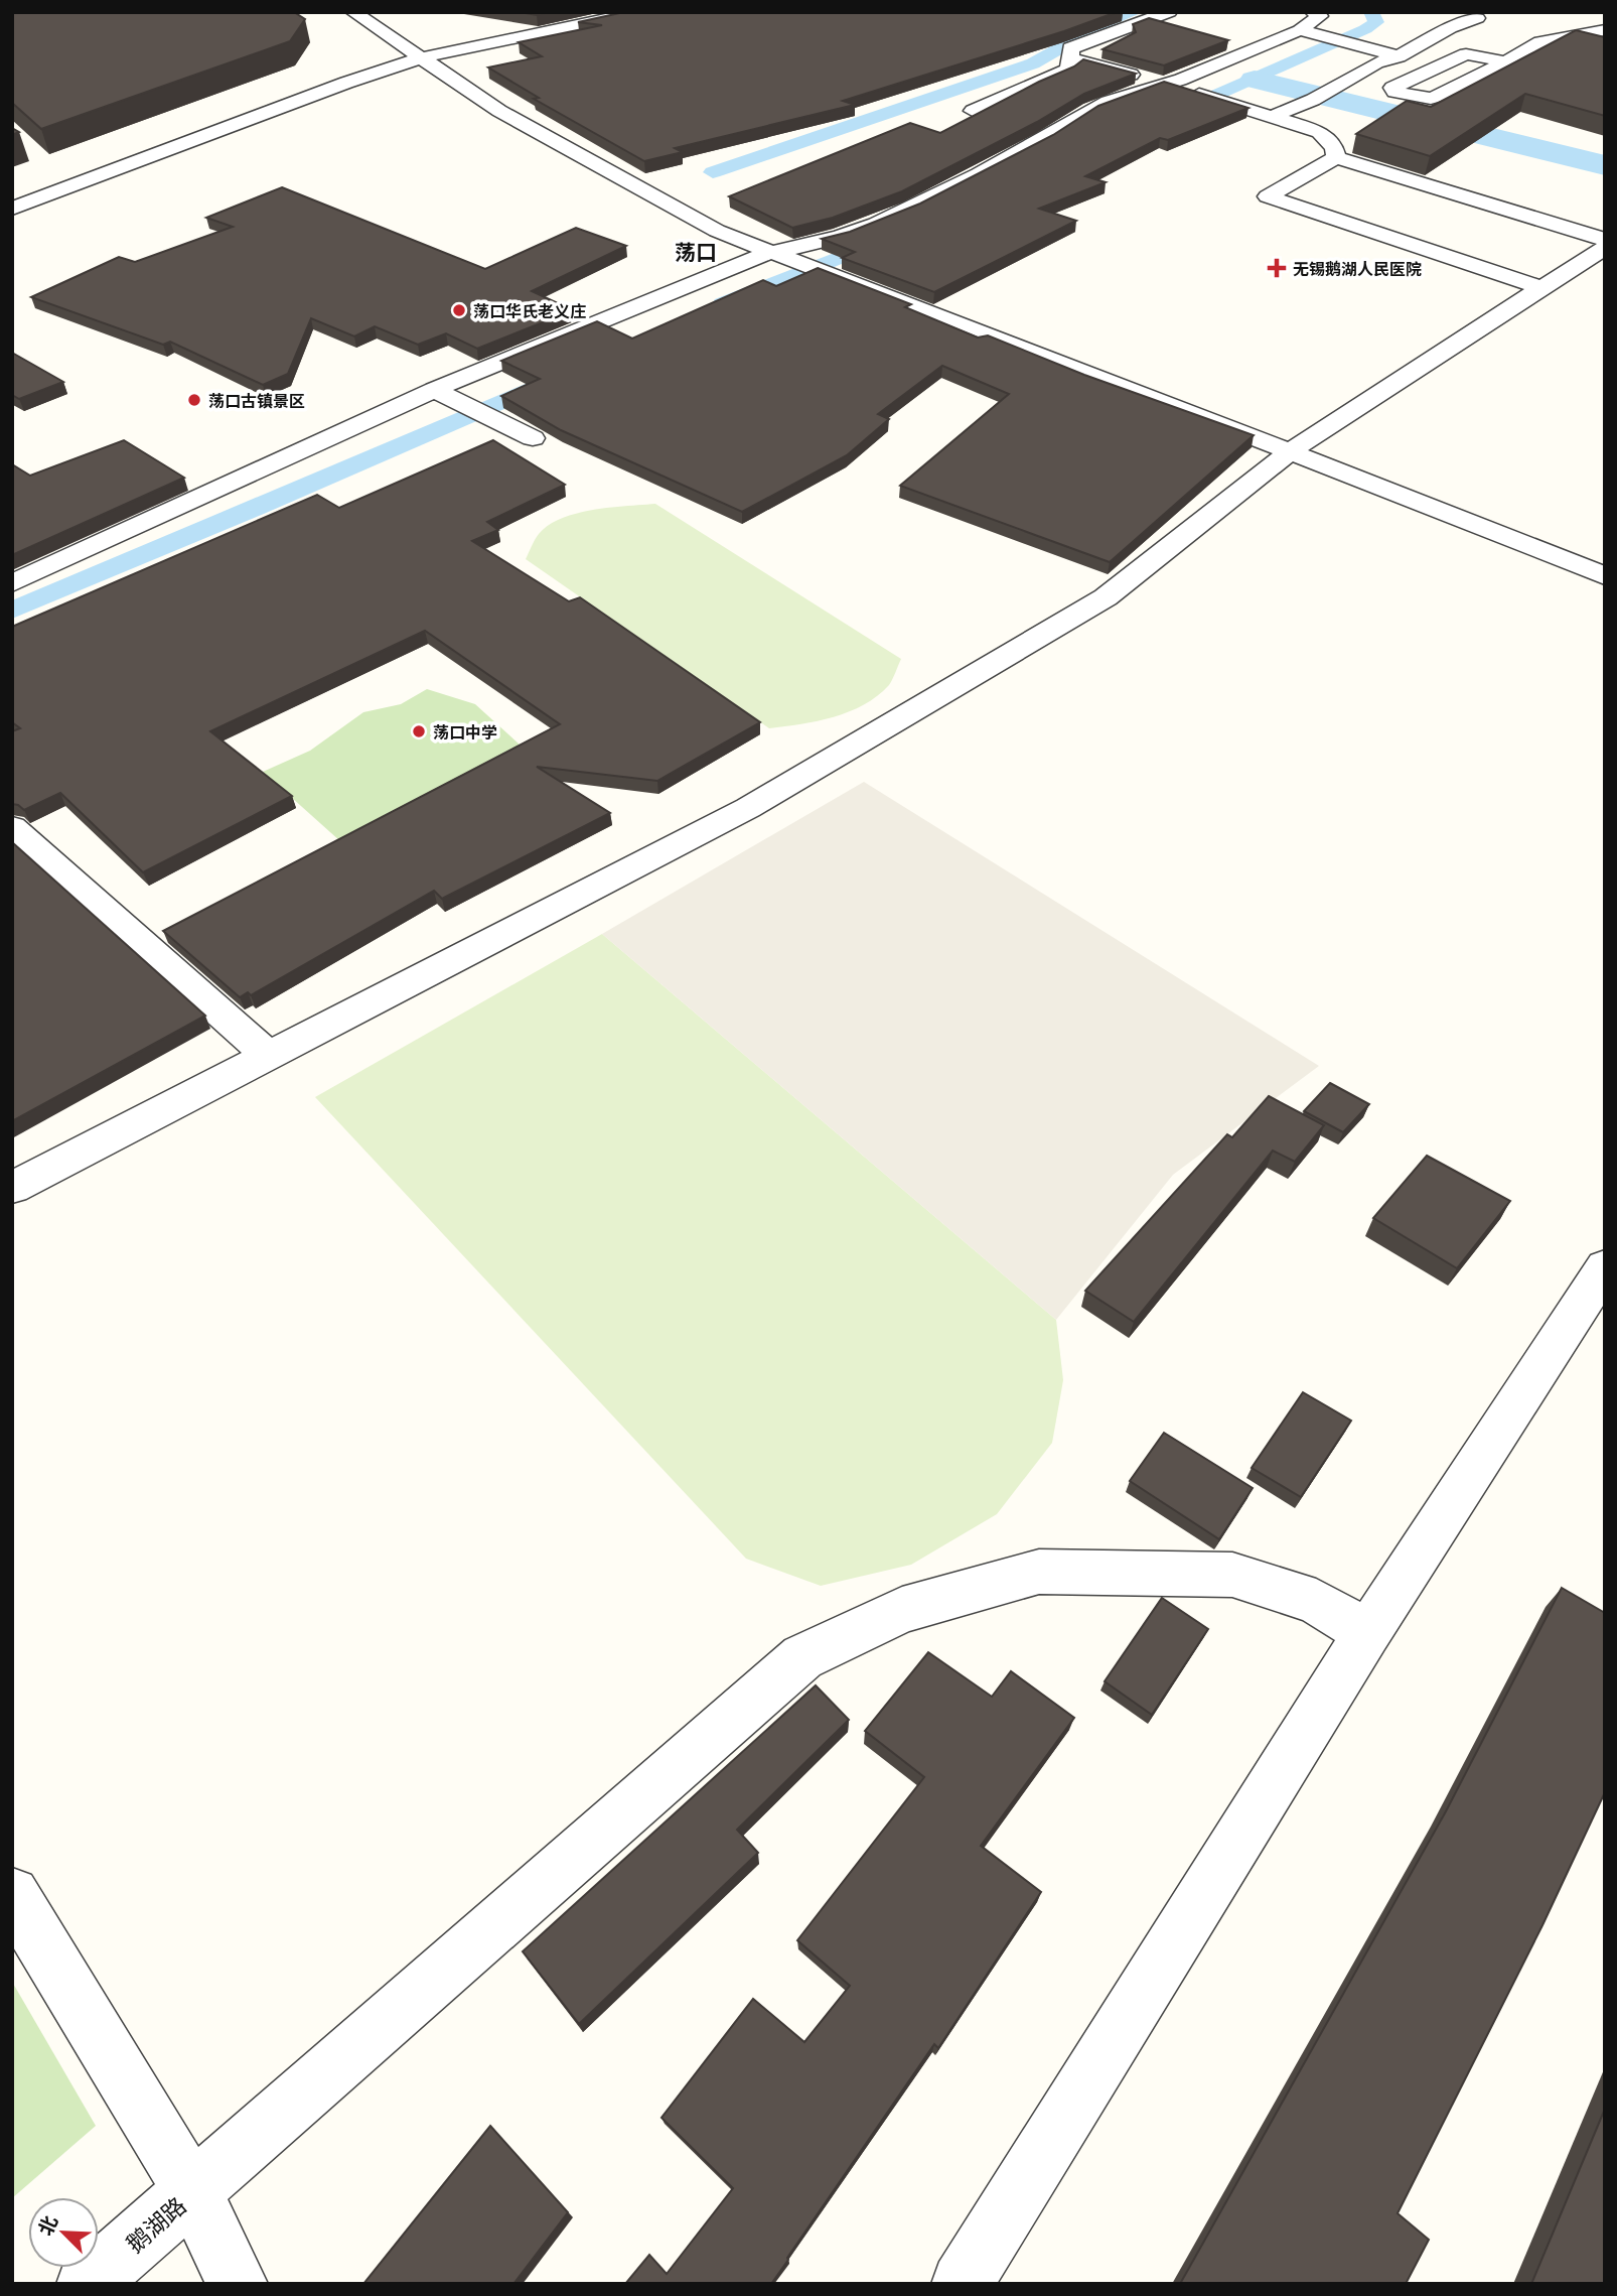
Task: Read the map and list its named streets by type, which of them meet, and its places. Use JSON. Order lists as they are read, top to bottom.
{
  "streets": {
    "street": ["鹅湖路"]
  },
  "districts": ["荡口"],
  "places": {
    "health": ["无锡鹅湖人民医院"],
    "other": ["荡口华氏老义庄", "荡口古镇景区", "荡口中学"]
  },
  "north": "top left"
}
